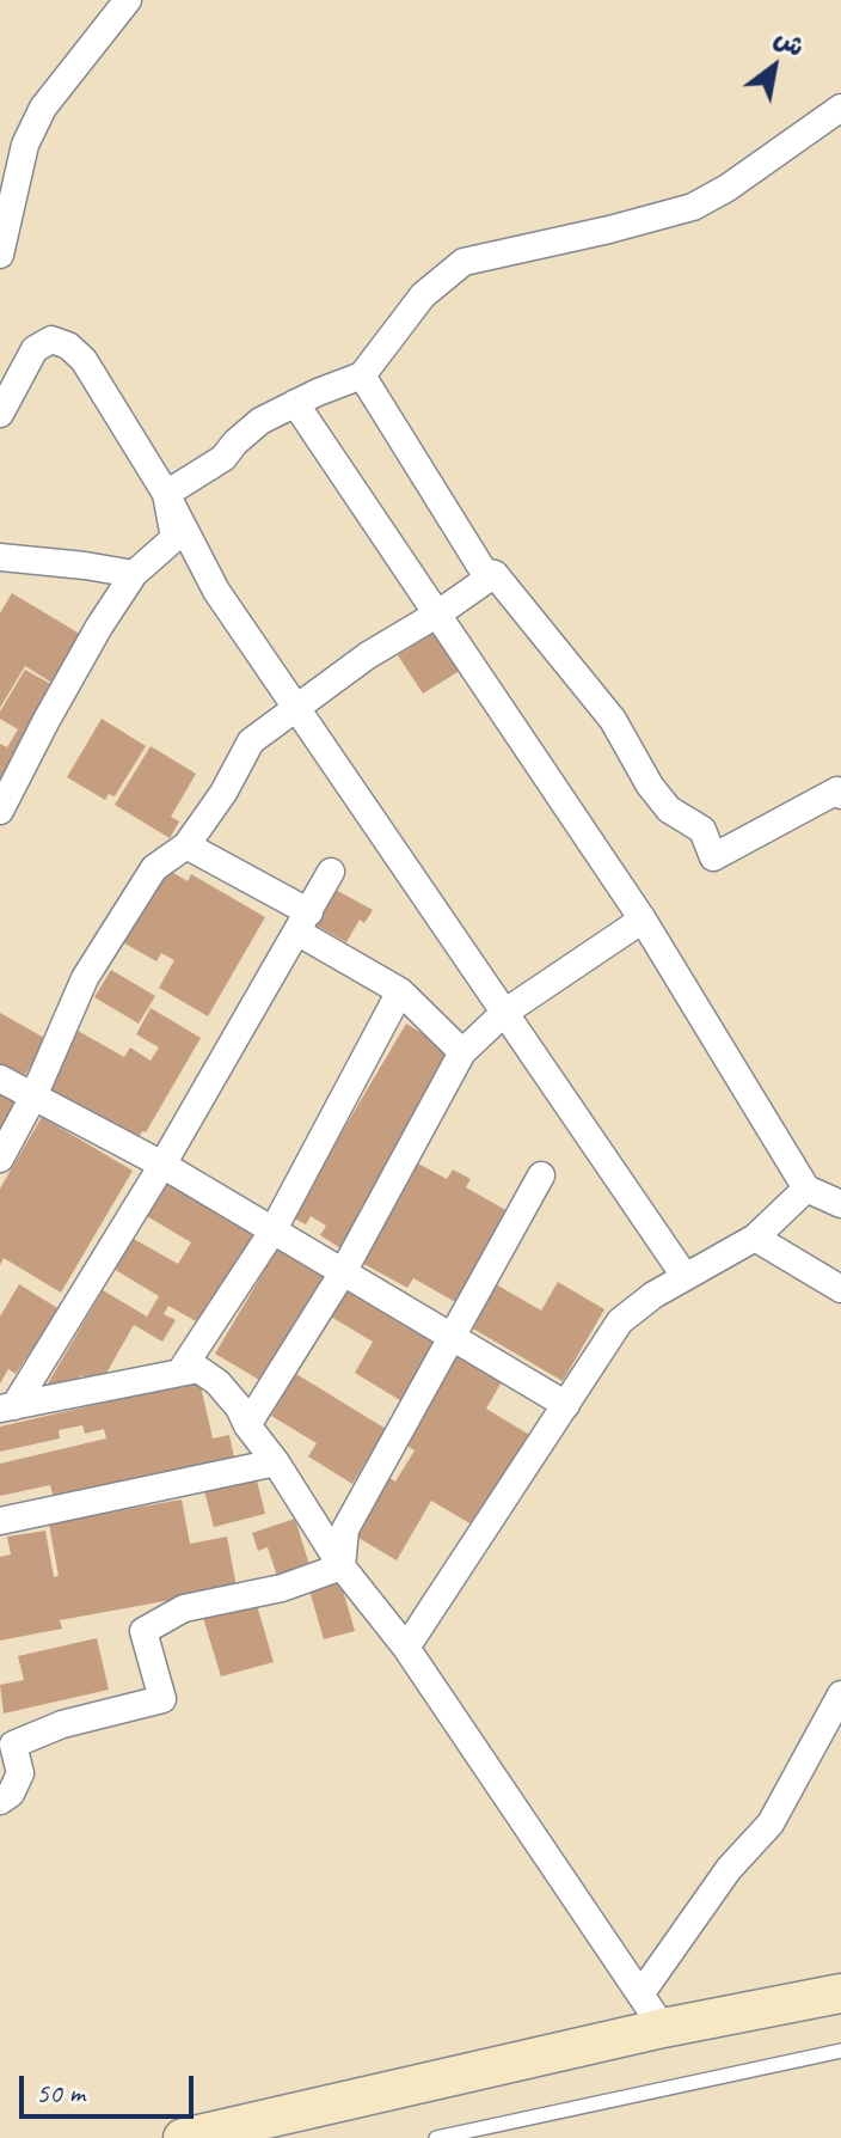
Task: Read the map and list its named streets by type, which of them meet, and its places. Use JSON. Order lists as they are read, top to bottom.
{
  "scale_bar": "50 m",
  "north": "top right"
}
